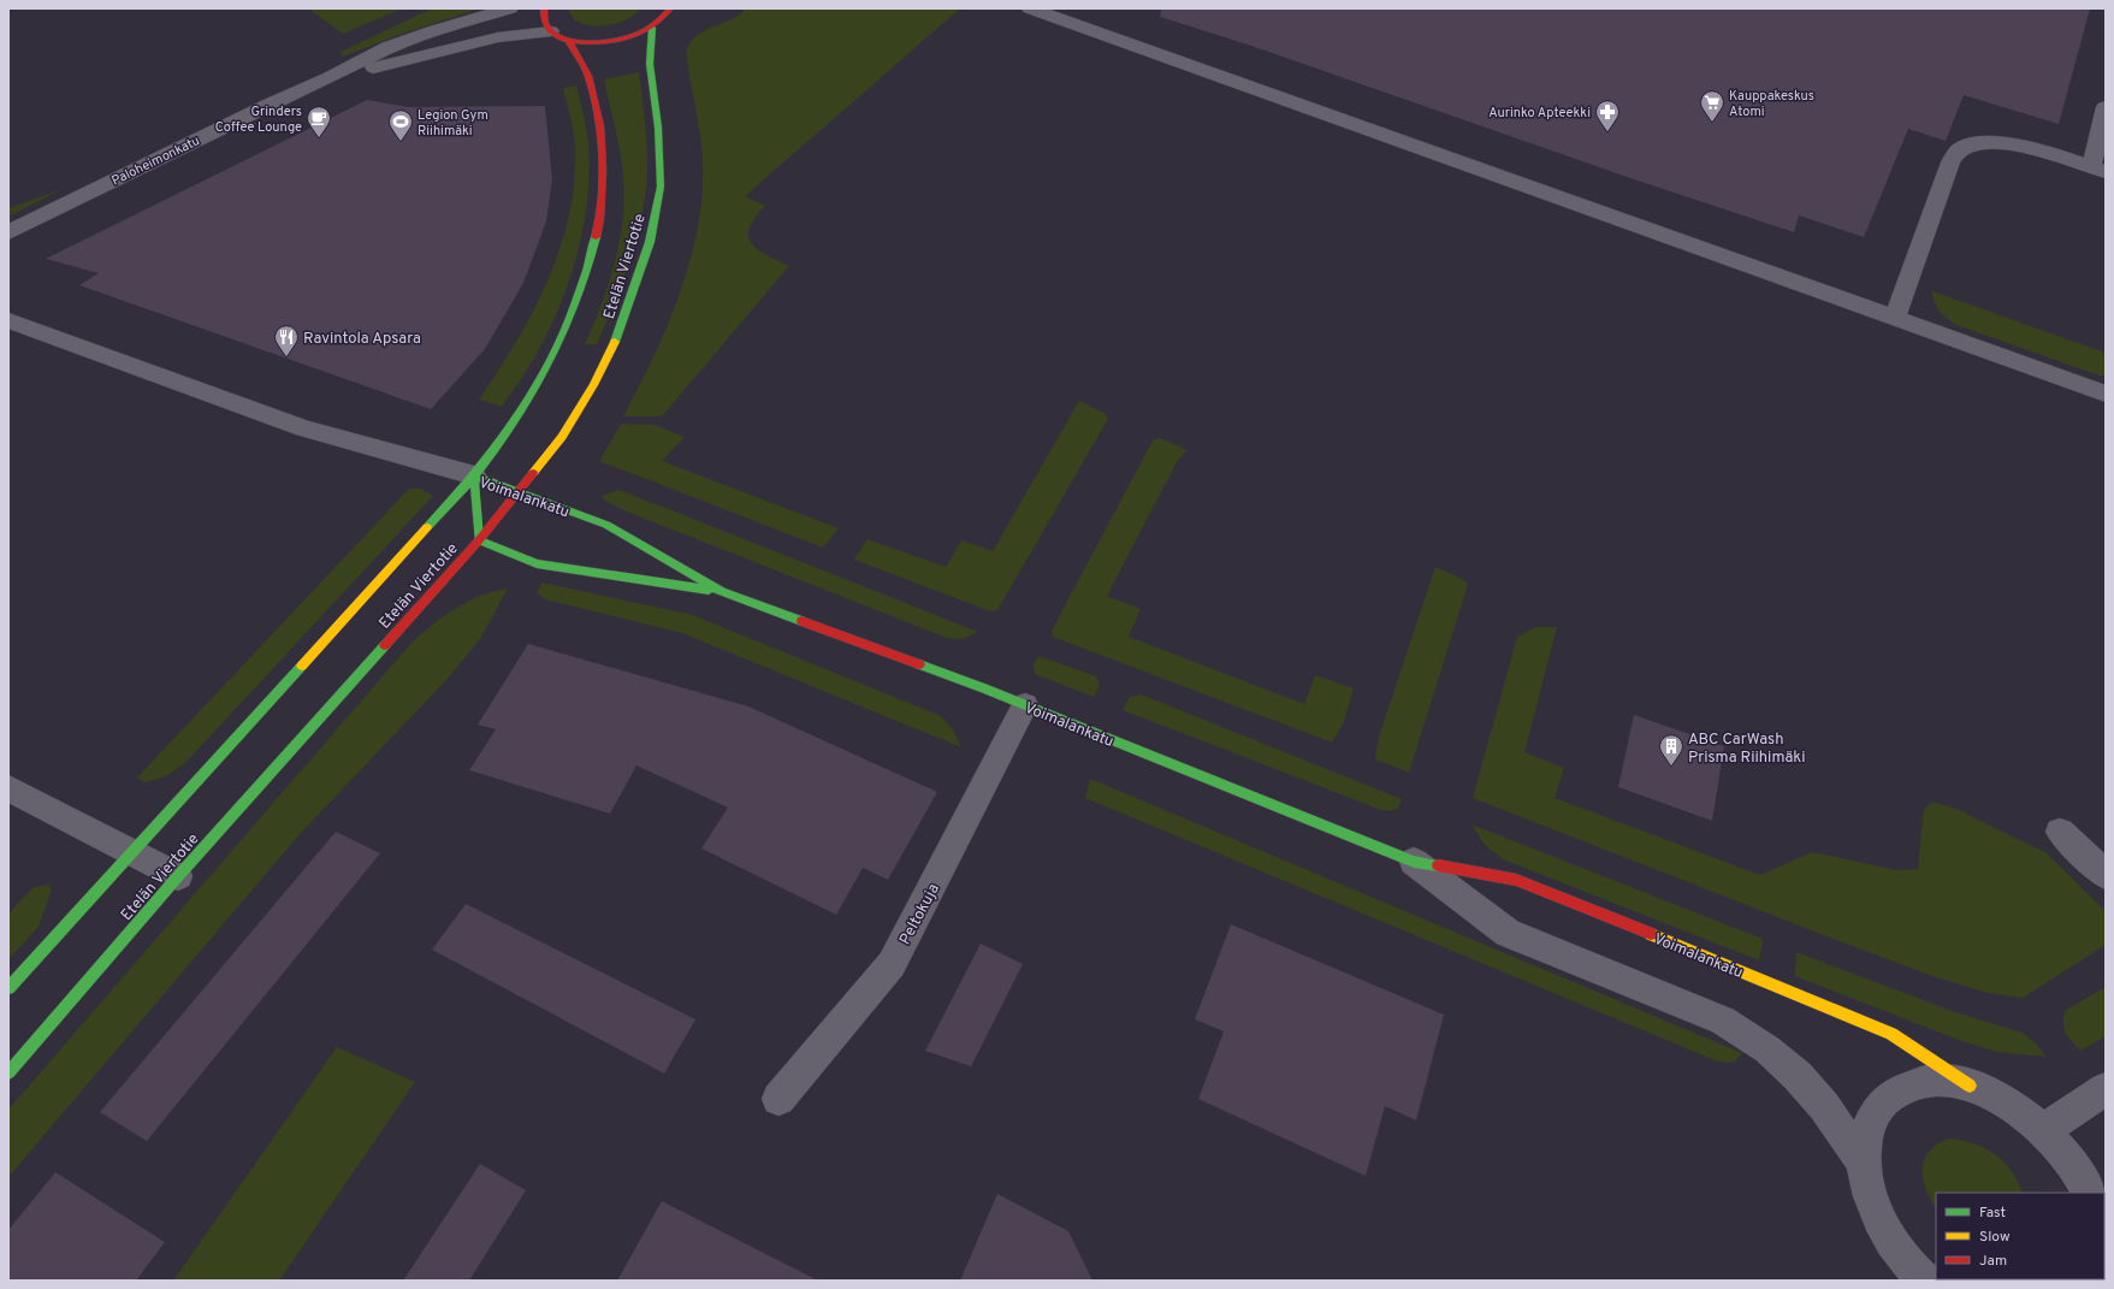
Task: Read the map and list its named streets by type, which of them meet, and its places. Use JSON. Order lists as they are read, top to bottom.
{
  "streets": {
    "street": [
      "Paloheimonkatu",
      "Etelän Viertotie",
      "Voimalankatu",
      "Peltokuja"
    ]
  },
  "crossings": [
    ["Etelän Viertotie", "Voimalankatu"],
    ["Voimalankatu", "Peltokuja"]
  ],
  "places": {
    "supermarket": ["Kauppakeskus Atomi"],
    "pharmacy": ["Aurinko Apteekki"],
    "cafe": ["Grinders Coffee Lounge"],
    "sports": ["Legion Gym Riihimäki"],
    "restaurant": ["Ravintola Apsara"],
    "building": ["ABC CarWash Prisma Riihimäki"]
  },
  "legend": ["Fast", "Slow", "Jam"]
}
